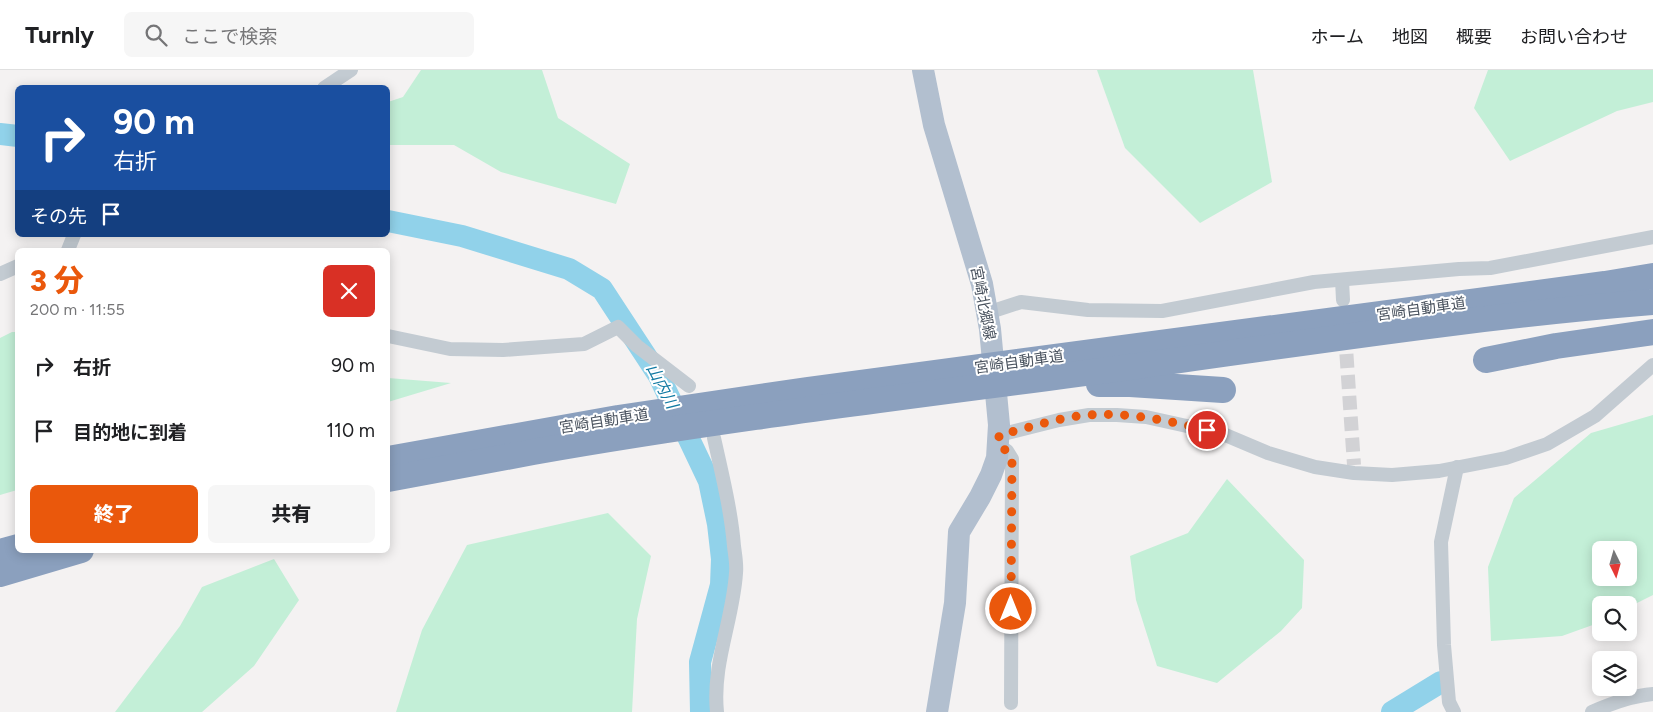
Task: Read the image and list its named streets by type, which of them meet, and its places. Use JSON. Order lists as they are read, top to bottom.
{
  "streets": {
    "highway": ["宮崎自動車道"],
    "main road": ["宮崎北郷線"]
  },
  "water": ["山内川"],
  "north": "bottom",
  "page": {
    "header": "Turnly",
    "search": "ここで検索",
    "nav": [
      "ホーム",
      "地図",
      "概要",
      "お問い合わせ"
    ],
    "turn": ["90 m", "右折"],
    "then": "その先",
    "heading": ["3 分", "200 m · 11:55"],
    "list": [
      {
        "name": "右折",
        "value": "90 m"
      },
      {
        "name": "目的地に到着",
        "value": "110 m"
      }
    ],
    "buttons": ["終了", "共有"]
  }
}
